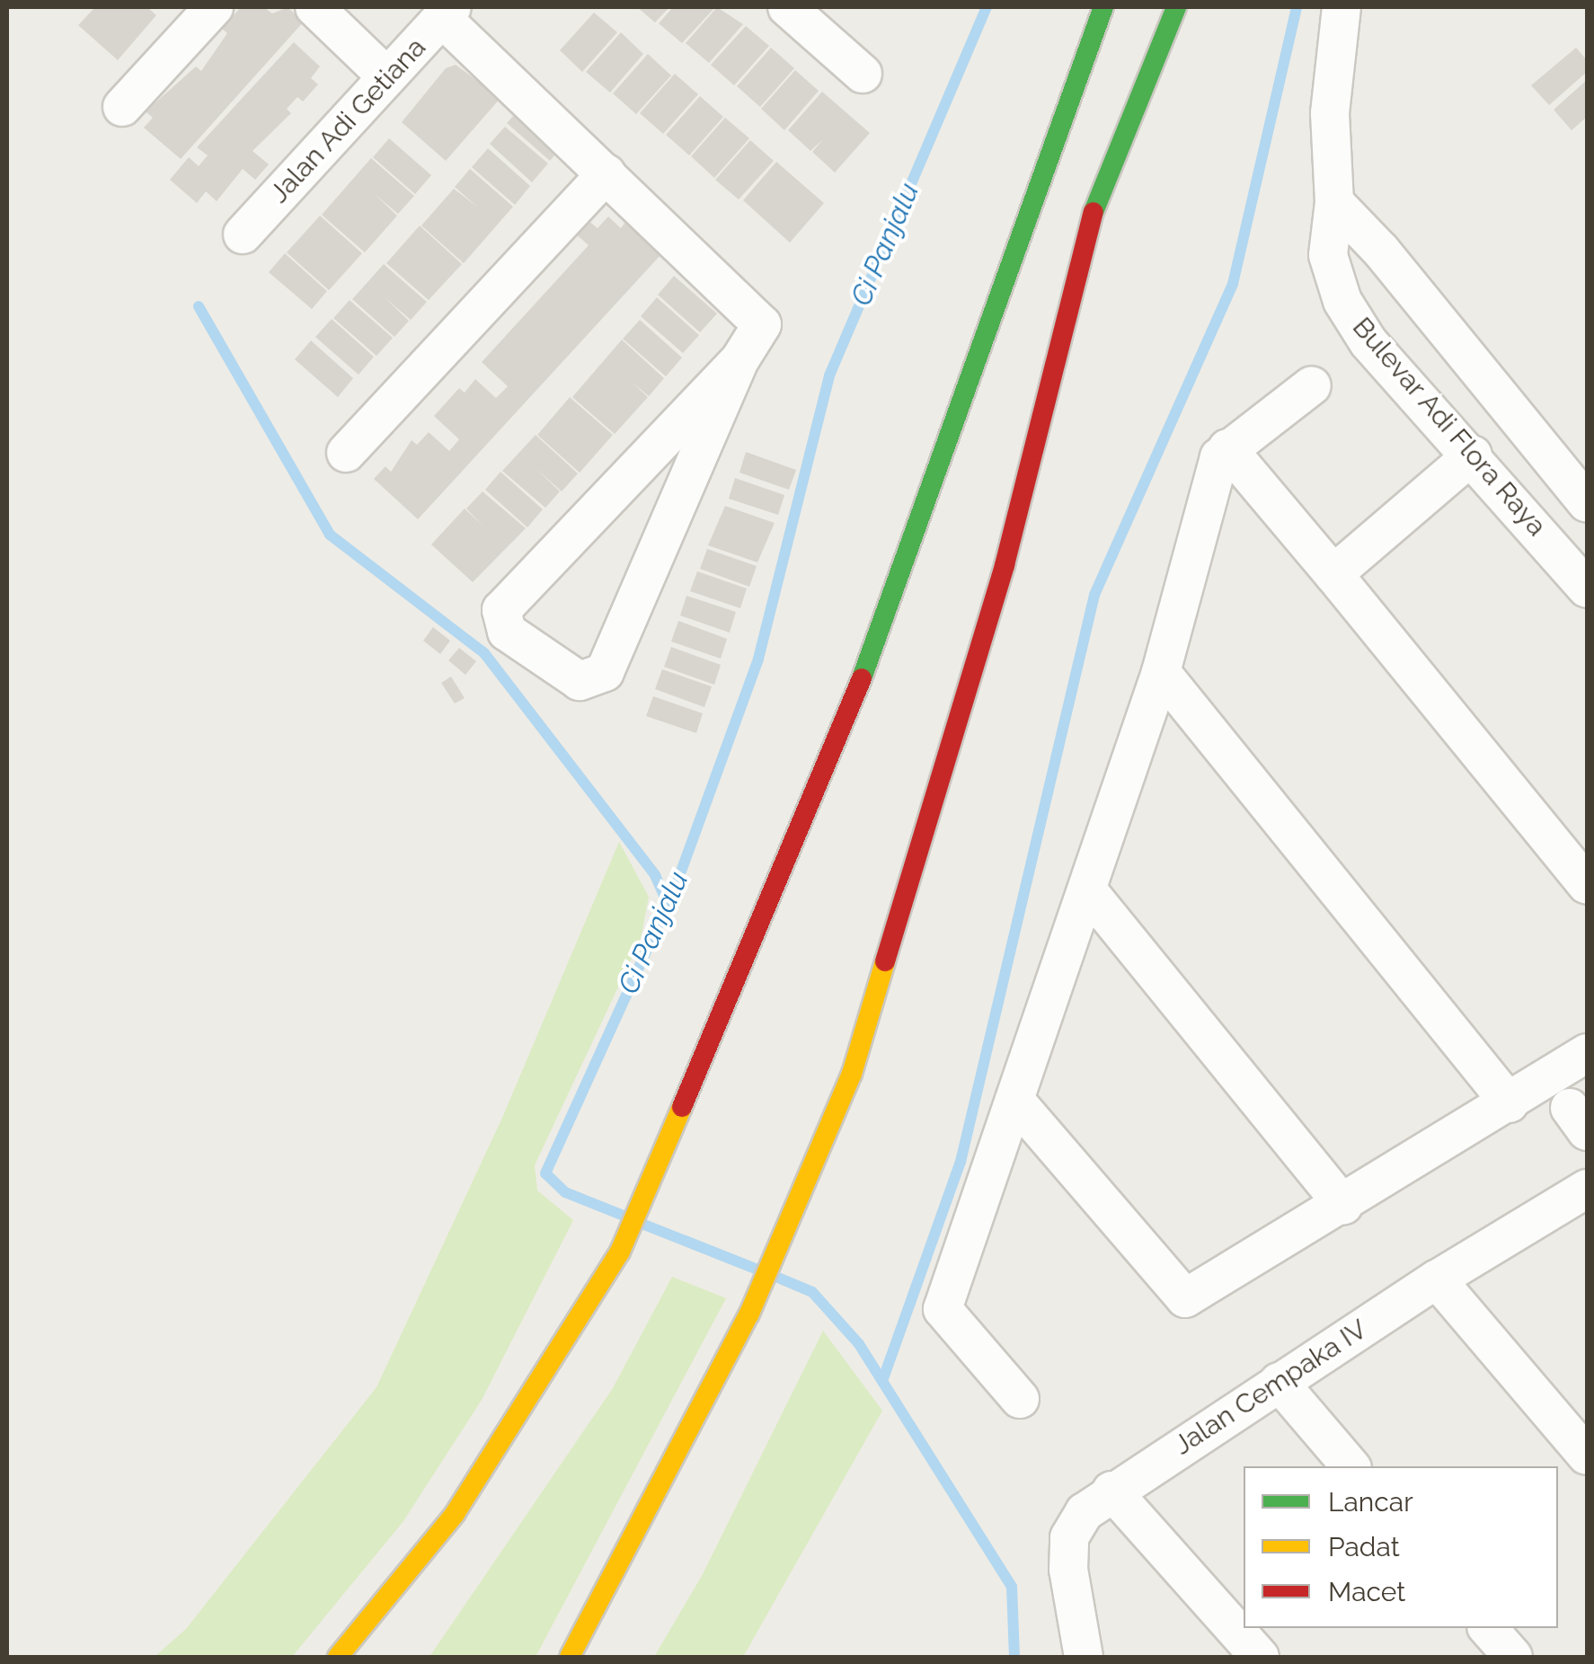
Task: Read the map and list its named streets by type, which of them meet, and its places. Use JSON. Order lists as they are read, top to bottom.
{
  "streets": {
    "street": ["Jalan Adi Getiana", "Bulevar Adi Flora Raya", "Jalan Cempaka IV"]
  },
  "water": ["Ci Panjalu"],
  "legend": ["Lancar", "Padat", "Macet"]
}
